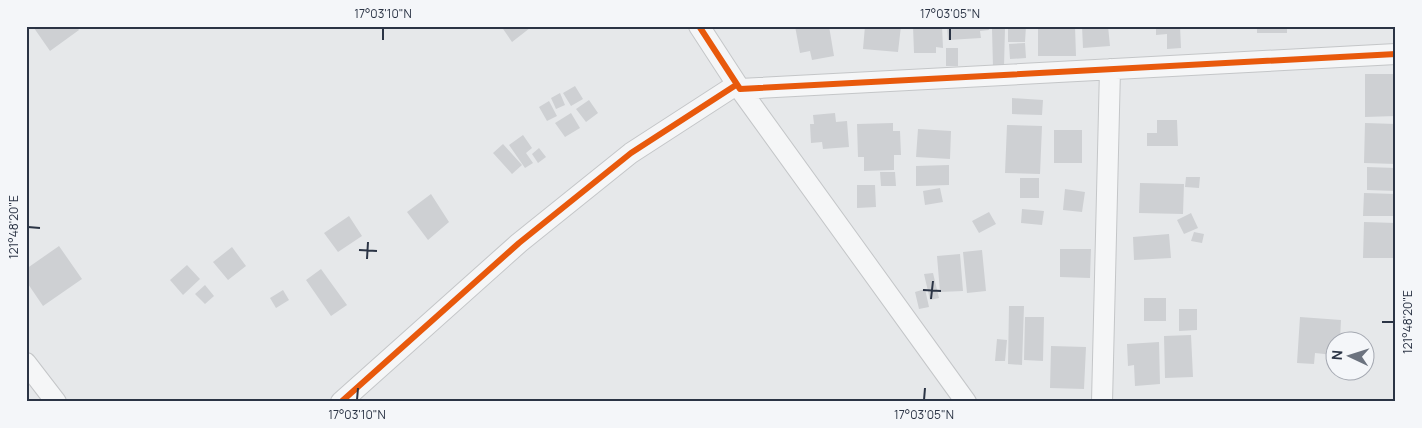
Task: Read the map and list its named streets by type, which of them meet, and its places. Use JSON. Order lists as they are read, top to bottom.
{
  "north": "left",
  "coordinates": ["17°03'10\"N", "17°03'05\"N", "121°48'20\"E"]
}
